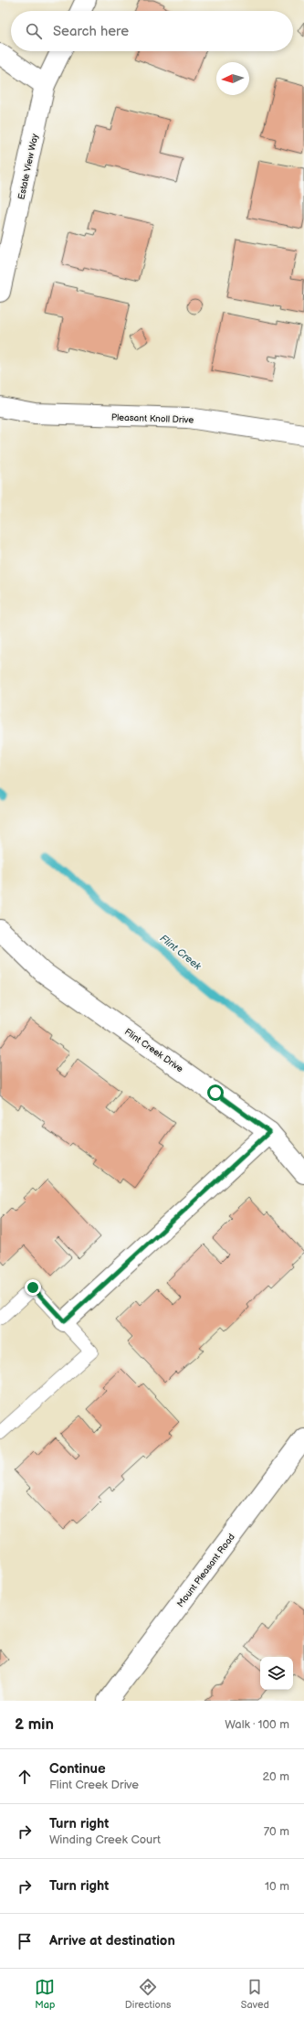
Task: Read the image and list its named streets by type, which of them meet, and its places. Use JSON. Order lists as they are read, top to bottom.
{
  "streets": {
    "street": [
      "Estate View Way",
      "Pleasant Knoll Drive",
      "Flint Creek Drive",
      "Mount Pleasant Road"
    ]
  },
  "water": ["Flint Creek"],
  "north": "left",
  "page": {
    "search": "Search here",
    "heading": ["2 min", "Walk · 100 m"],
    "list": [
      ["Continue", "Flint Creek Drive", "20 m"],
      ["Turn right", "Winding Creek Court", "70 m"],
      ["Turn right", "10 m"],
      "Arrive at destination"
    ],
    "nav": ["Map", "Directions", "Saved"]
  }
}
